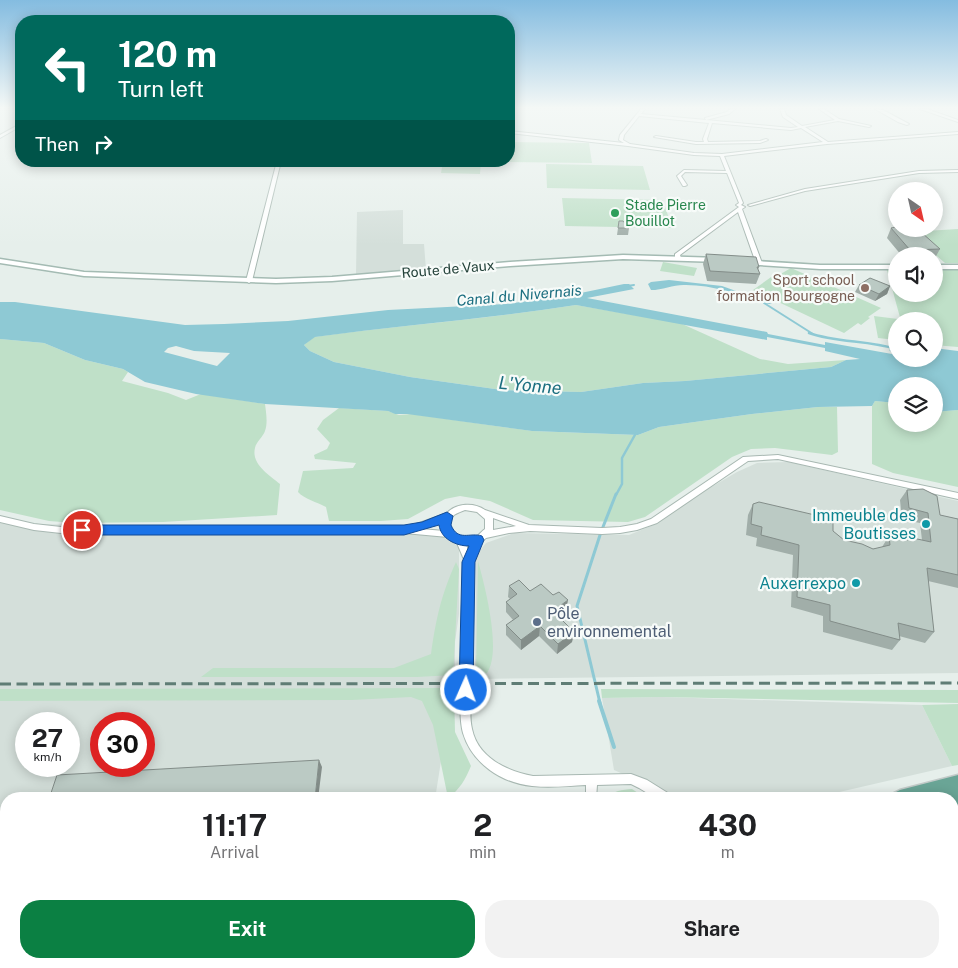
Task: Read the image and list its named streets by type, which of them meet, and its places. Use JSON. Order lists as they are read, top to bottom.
{
  "streets": {
    "street": ["Route de Vaux"]
  },
  "water": ["Canal du Nivernais", "L'Yonne"],
  "places": [
    "Stade Pierre Bouillot",
    "Sport school formation Bourgogne",
    "Immeuble des Boutisses",
    "Auxerrexpo",
    "Pôle environnemental"
  ],
  "north": "bottom right",
  "page": {
    "turn": ["120 m", "Turn left"],
    "then": "Then",
    "speed": "27 km/h",
    "limit": "30",
    "eta": [
      "11:17",
      "Arrival",
      "2",
      "min",
      "430",
      "m"
    ],
    "buttons": ["Exit", "Share"]
  }
}
